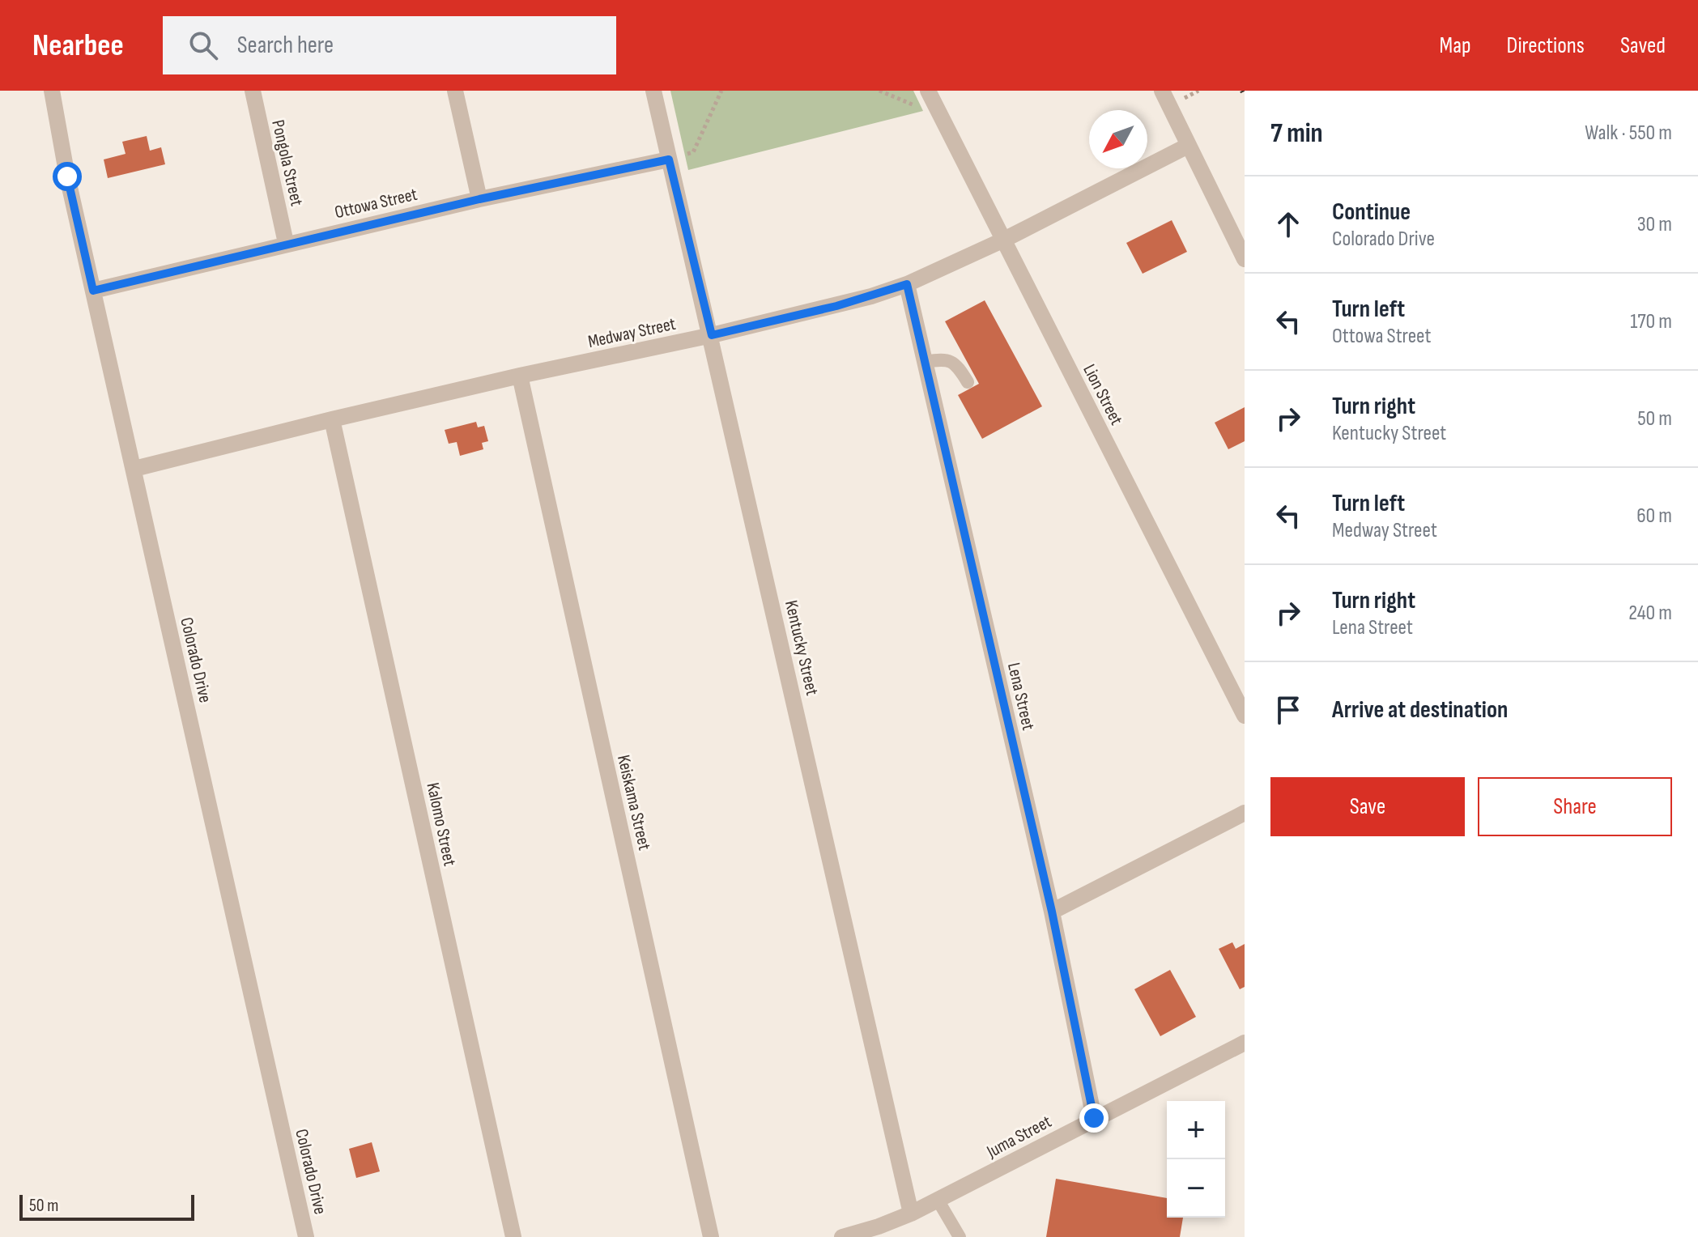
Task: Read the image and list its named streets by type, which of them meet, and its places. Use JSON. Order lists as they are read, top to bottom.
{
  "streets": {
    "street": [
      "Pongola Street",
      "Ottowa Street",
      "Medway Street",
      "Lion Street",
      "Kentucky Street",
      "Colorado Drive",
      "Lena Street",
      "Keiskama Street",
      "Kalomo Street",
      "Juma Street"
    ]
  },
  "crossings": [
    ["Pongola Street", "Ottowa Street"],
    ["Ottowa Street", "Kentucky Street"],
    ["Ottowa Street", "Colorado Drive"],
    ["Medway Street", "Lion Street"],
    ["Medway Street", "Kentucky Street"],
    ["Medway Street", "Colorado Drive"],
    ["Medway Street", "Lena Street"],
    ["Medway Street", "Keiskama Street"],
    ["Medway Street", "Kalomo Street"],
    ["Kentucky Street", "Juma Street"],
    ["Lena Street", "Juma Street"]
  ],
  "scale_bar": "50 m",
  "north": "bottom left",
  "page": {
    "header": "Nearbee",
    "search": "Search here",
    "nav": ["Map", "Directions", "Saved"],
    "heading": ["7 min", "Walk · 550 m"],
    "list": [
      ["Continue", "Colorado Drive", "30 m"],
      ["Turn left", "Ottowa Street", "170 m"],
      ["Turn right", "Kentucky Street", "50 m"],
      ["Turn left", "Medway Street", "60 m"],
      ["Turn right", "Lena Street", "240 m"],
      "Arrive at destination"
    ],
    "buttons": ["Save", "Share"],
    "map_buttons": ["+", "−"],
    "scale": "50 m"
  }
}
